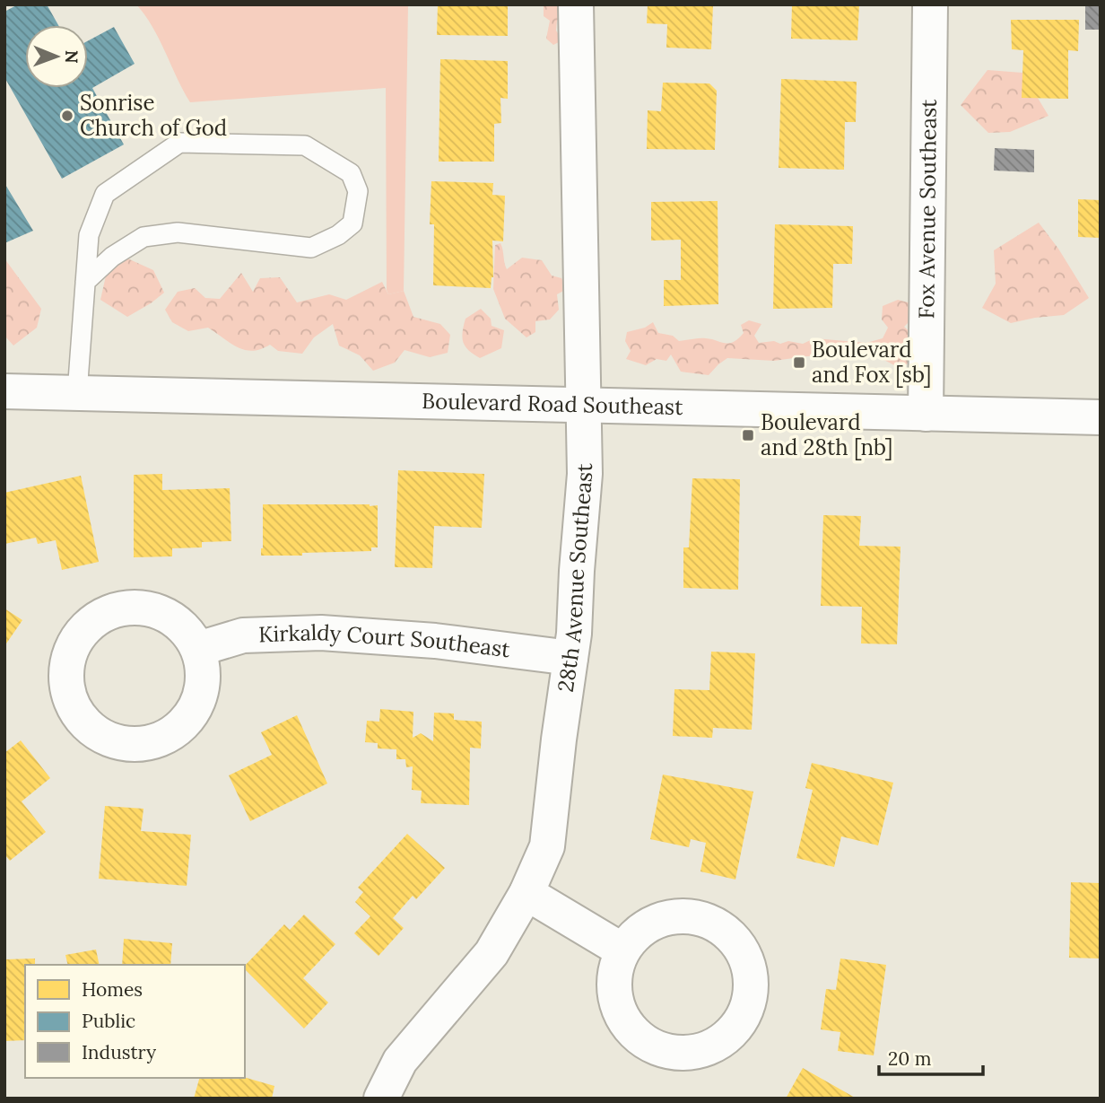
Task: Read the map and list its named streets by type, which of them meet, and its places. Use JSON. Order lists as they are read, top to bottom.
{
  "streets": {
    "street": [
      "Fox Avenue Southeast",
      "Boulevard Road Southeast",
      "28th Avenue Southeast",
      "Kirkaldy Court Southeast"
    ]
  },
  "crossings": [
    ["Fox Avenue Southeast", "Boulevard Road Southeast"],
    ["Boulevard Road Southeast", "28th Avenue Southeast"],
    ["28th Avenue Southeast", "Kirkaldy Court Southeast"]
  ],
  "places": {
    "other": ["Sonrise Church of God"],
    "transit": ["Boulevard and Fox [sb]", "Boulevard and 28th [nb]"]
  },
  "legend": ["Homes", "Public", "Industry"],
  "scale_bar": "20 m",
  "north": "right"
}
